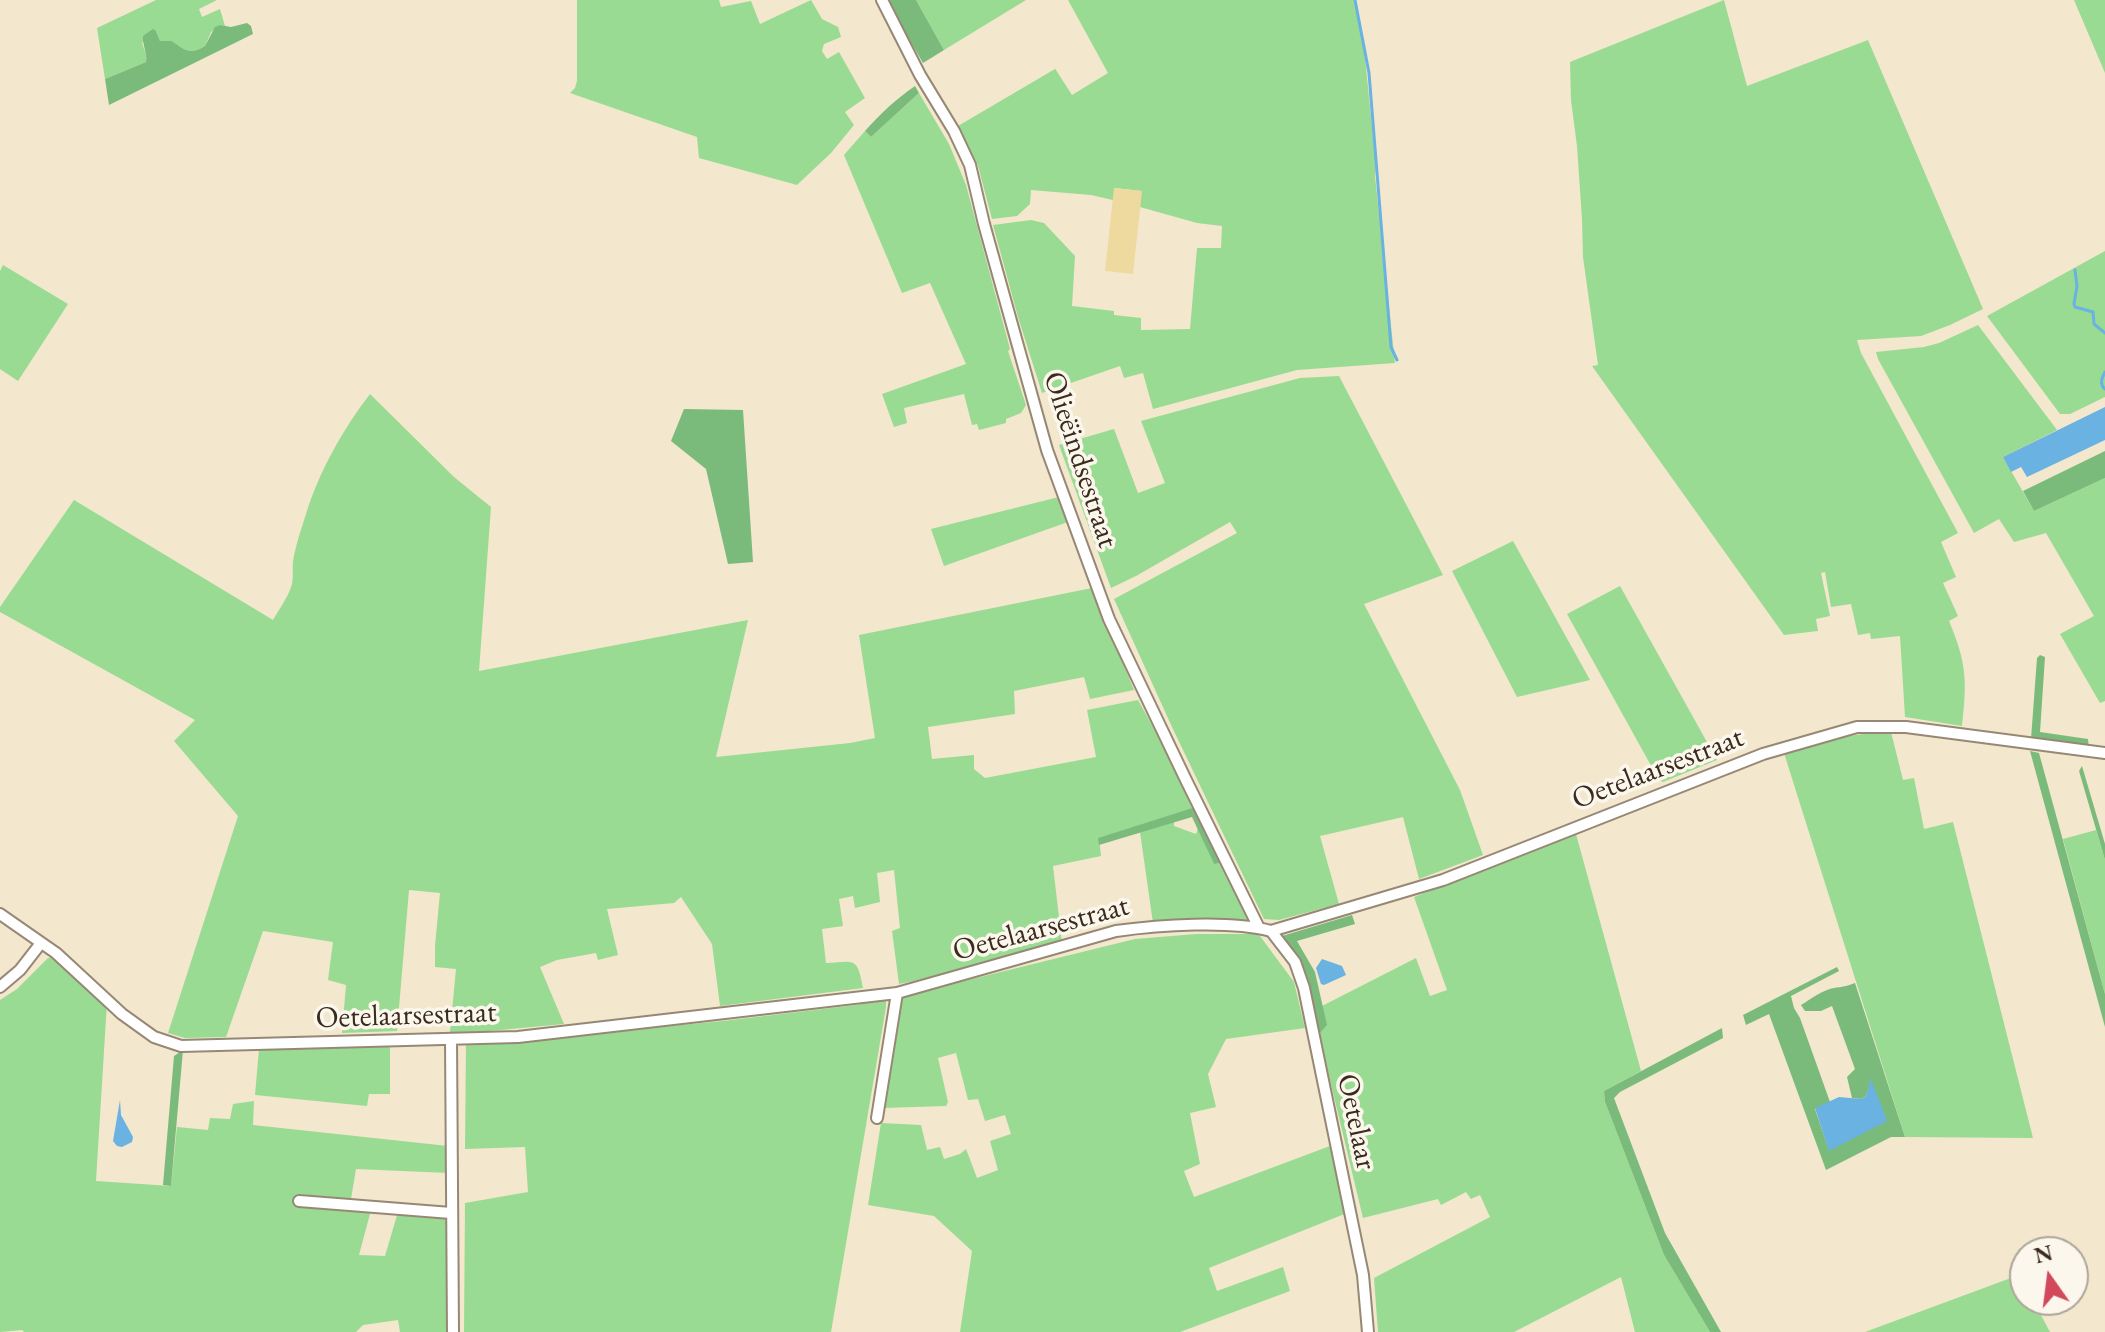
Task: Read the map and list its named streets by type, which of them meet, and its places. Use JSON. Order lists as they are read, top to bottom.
{
  "streets": {
    "street": ["Olieëindsestraat", "Oetelaarsestraat", "Oetelaar"]
  },
  "crossings": [
    ["Olieëindsestraat", "Oetelaarsestraat"],
    ["Oetelaarsestraat", "Oetelaar"]
  ],
  "north": "top"
}
